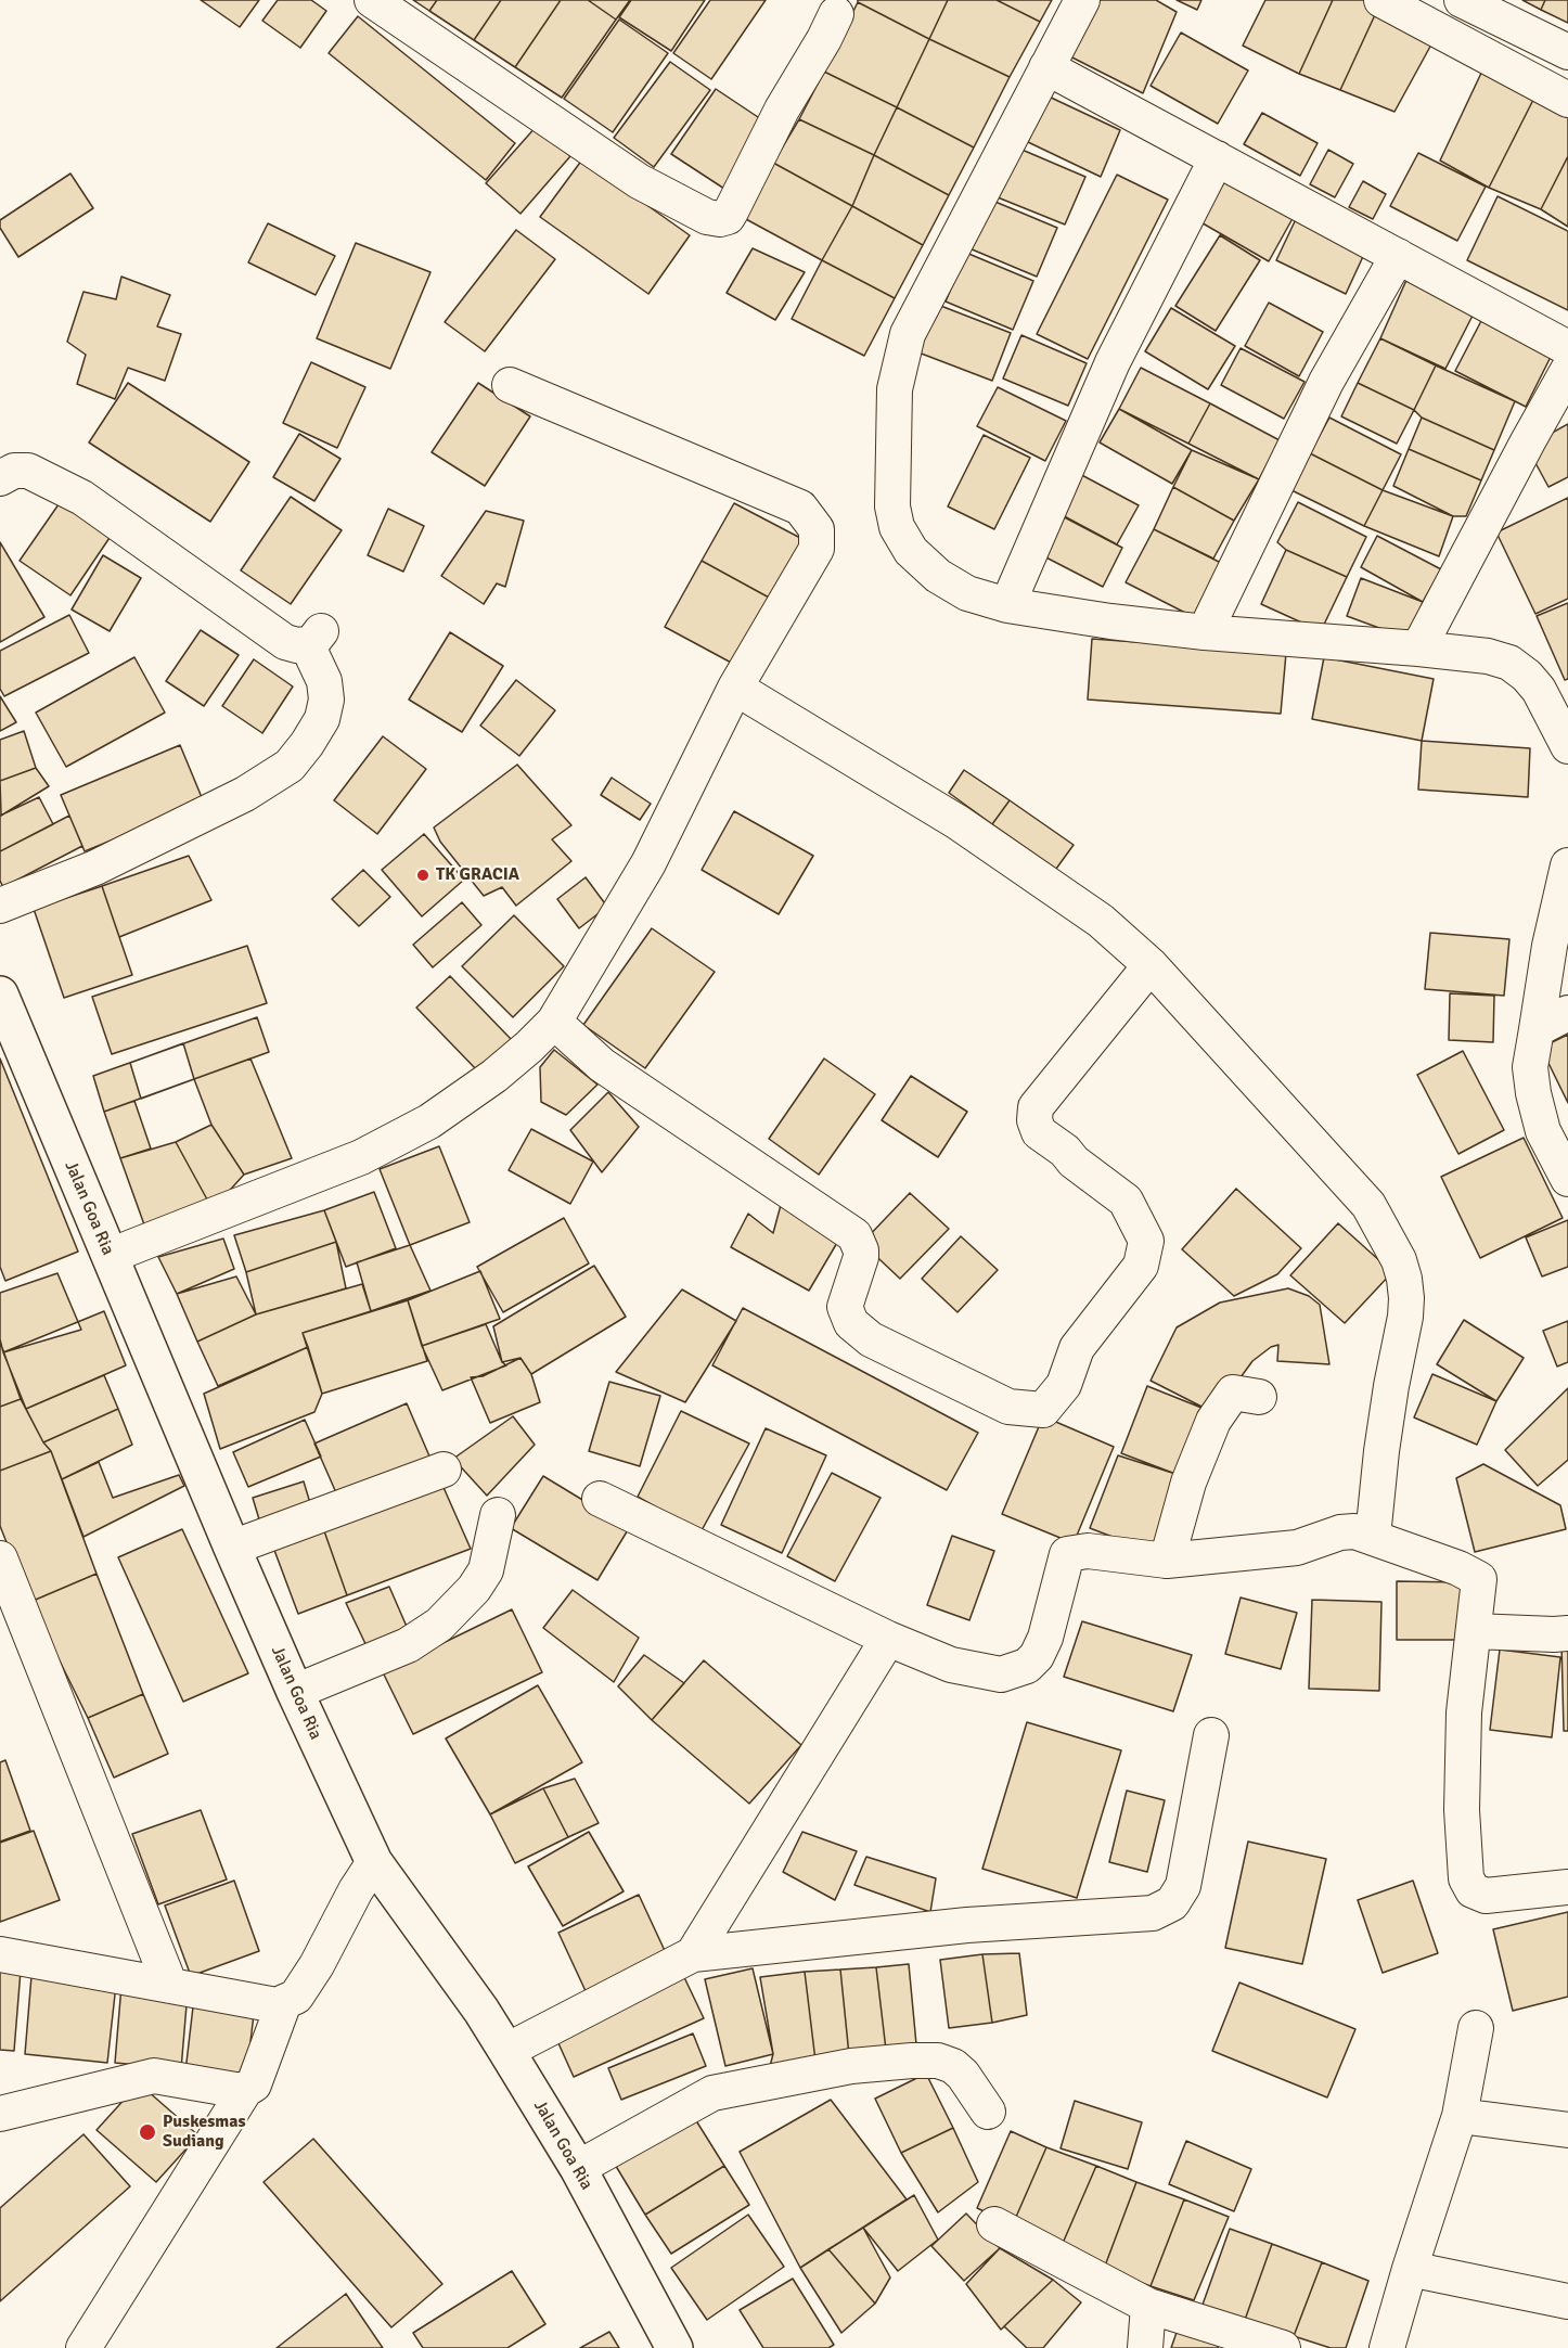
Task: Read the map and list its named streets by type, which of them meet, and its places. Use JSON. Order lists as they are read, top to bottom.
{
  "streets": {
    "main road": ["Jalan Goa Ria"]
  },
  "places": ["TK GRACIA", "Puskesmas Sudiang"]
}
